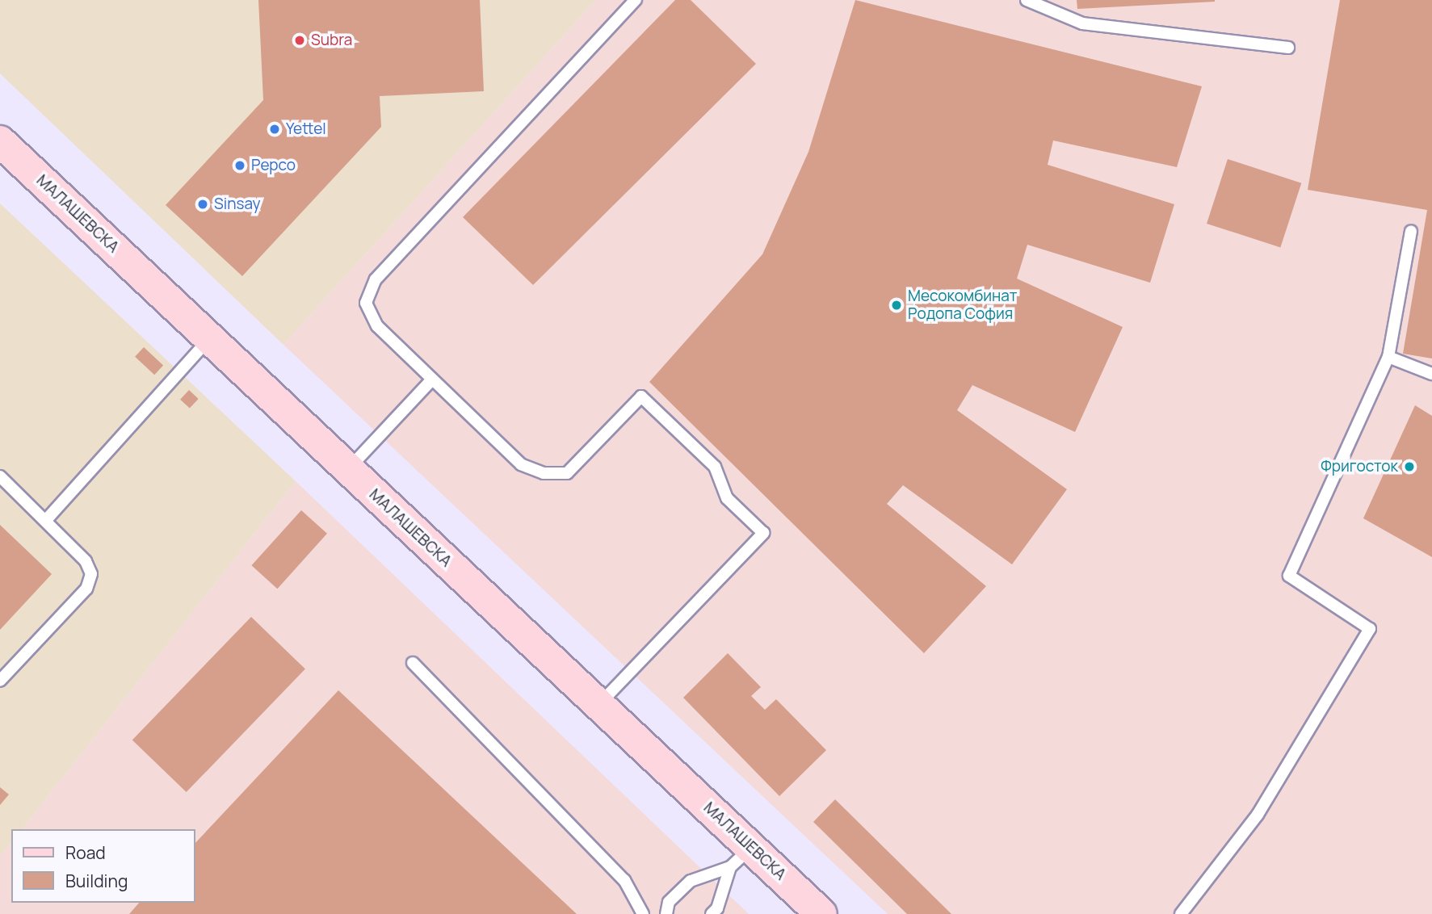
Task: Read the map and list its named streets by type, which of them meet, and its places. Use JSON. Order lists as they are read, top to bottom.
{
  "streets": {
    "street": ["МАЛАШЕВСКА"]
  },
  "places": [
    "Subra",
    "Yettel",
    "Pepco",
    "Sinsay",
    "Месокомбинат Родопа София",
    "Фригосток"
  ],
  "legend": ["Road", "Building"]
}
